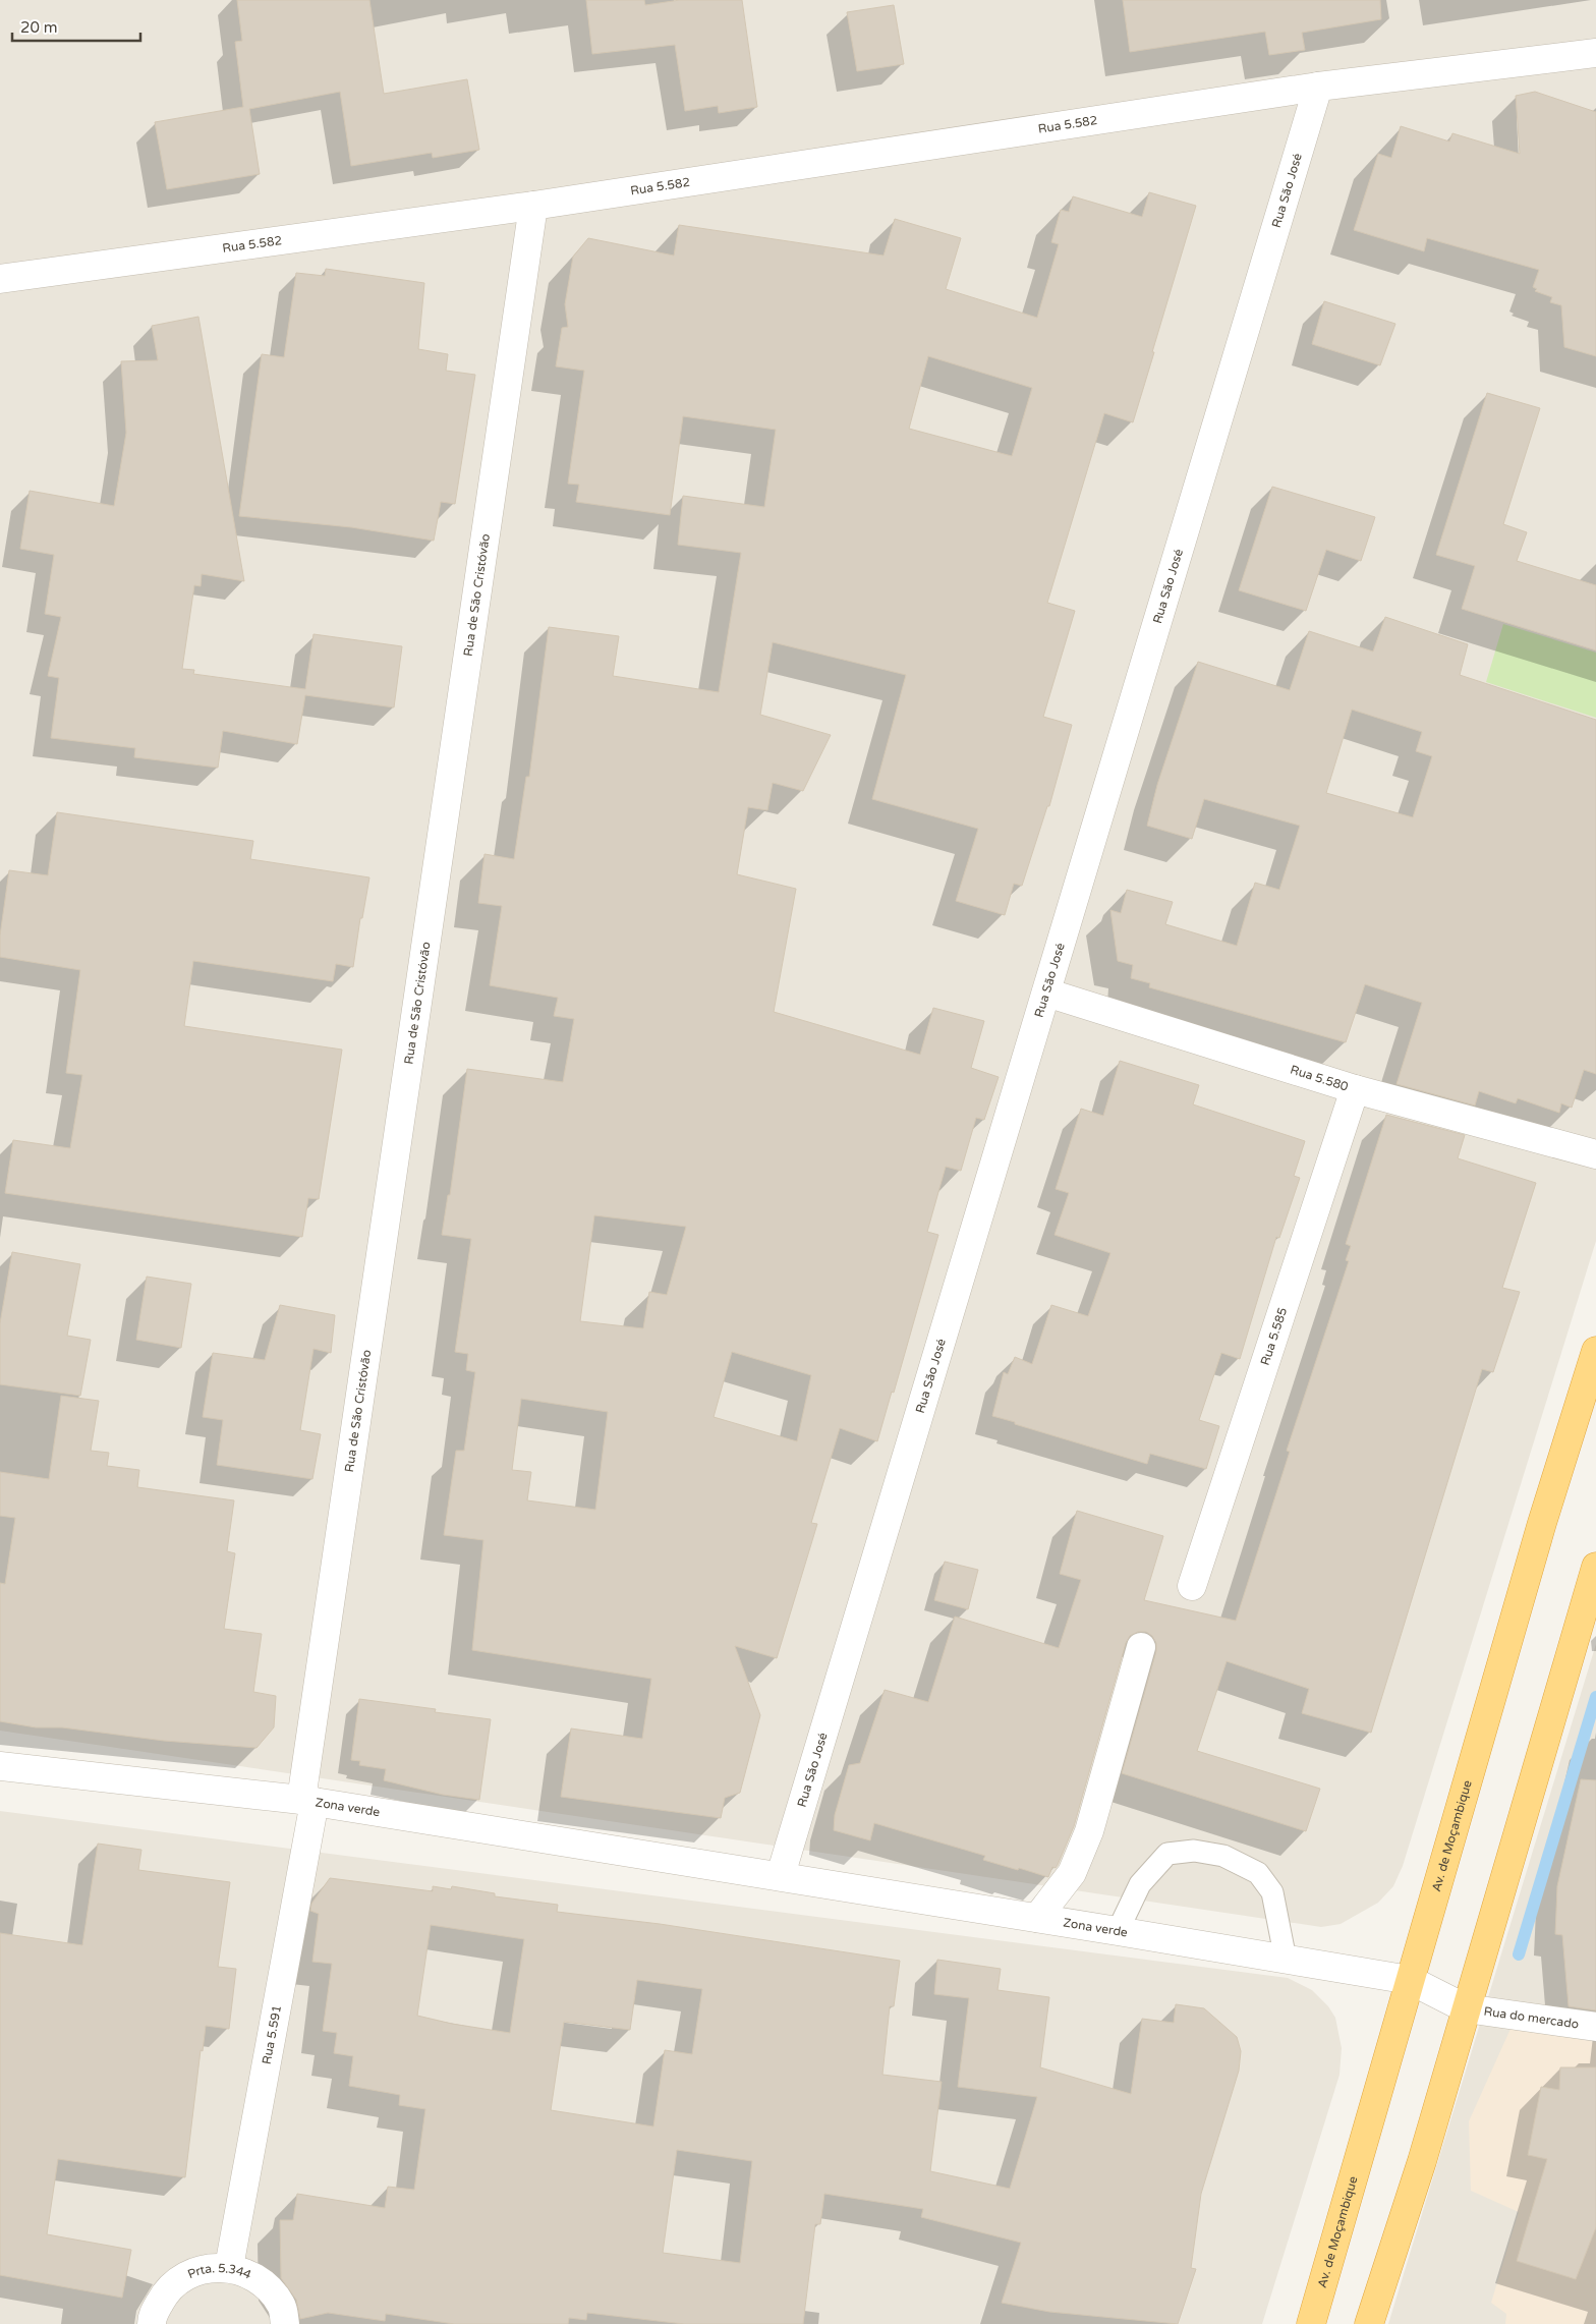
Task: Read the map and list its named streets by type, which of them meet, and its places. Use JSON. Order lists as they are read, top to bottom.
{
  "streets": {
    "highway": ["Av. de Moçambique"],
    "street": [
      "Rua 5.582",
      "Rua São José",
      "Rua de São Cristóvão",
      "Rua 5.580",
      "Rua 5.585",
      "Zona verde",
      "Rua do mercado",
      "Rua 5.591",
      "Prta. 5.344"
    ]
  },
  "crossings": [
    ["Rua 5.582", "Rua São José"],
    ["Rua 5.582", "Rua de São Cristóvão"],
    ["Rua São José", "Rua 5.580"],
    ["Rua São José", "Zona verde"],
    ["Rua de São Cristóvão", "Zona verde"],
    ["Rua de São Cristóvão", "Rua 5.591"],
    ["Rua 5.580", "Rua 5.585"],
    ["Zona verde", "Av. de Moçambique"],
    ["Zona verde", "Rua do mercado"],
    ["Zona verde", "Rua 5.591"],
    ["Av. de Moçambique", "Rua do mercado"],
    ["Rua 5.591", "Prta. 5.344"]
  ],
  "scale_bar": "20 m"
}
